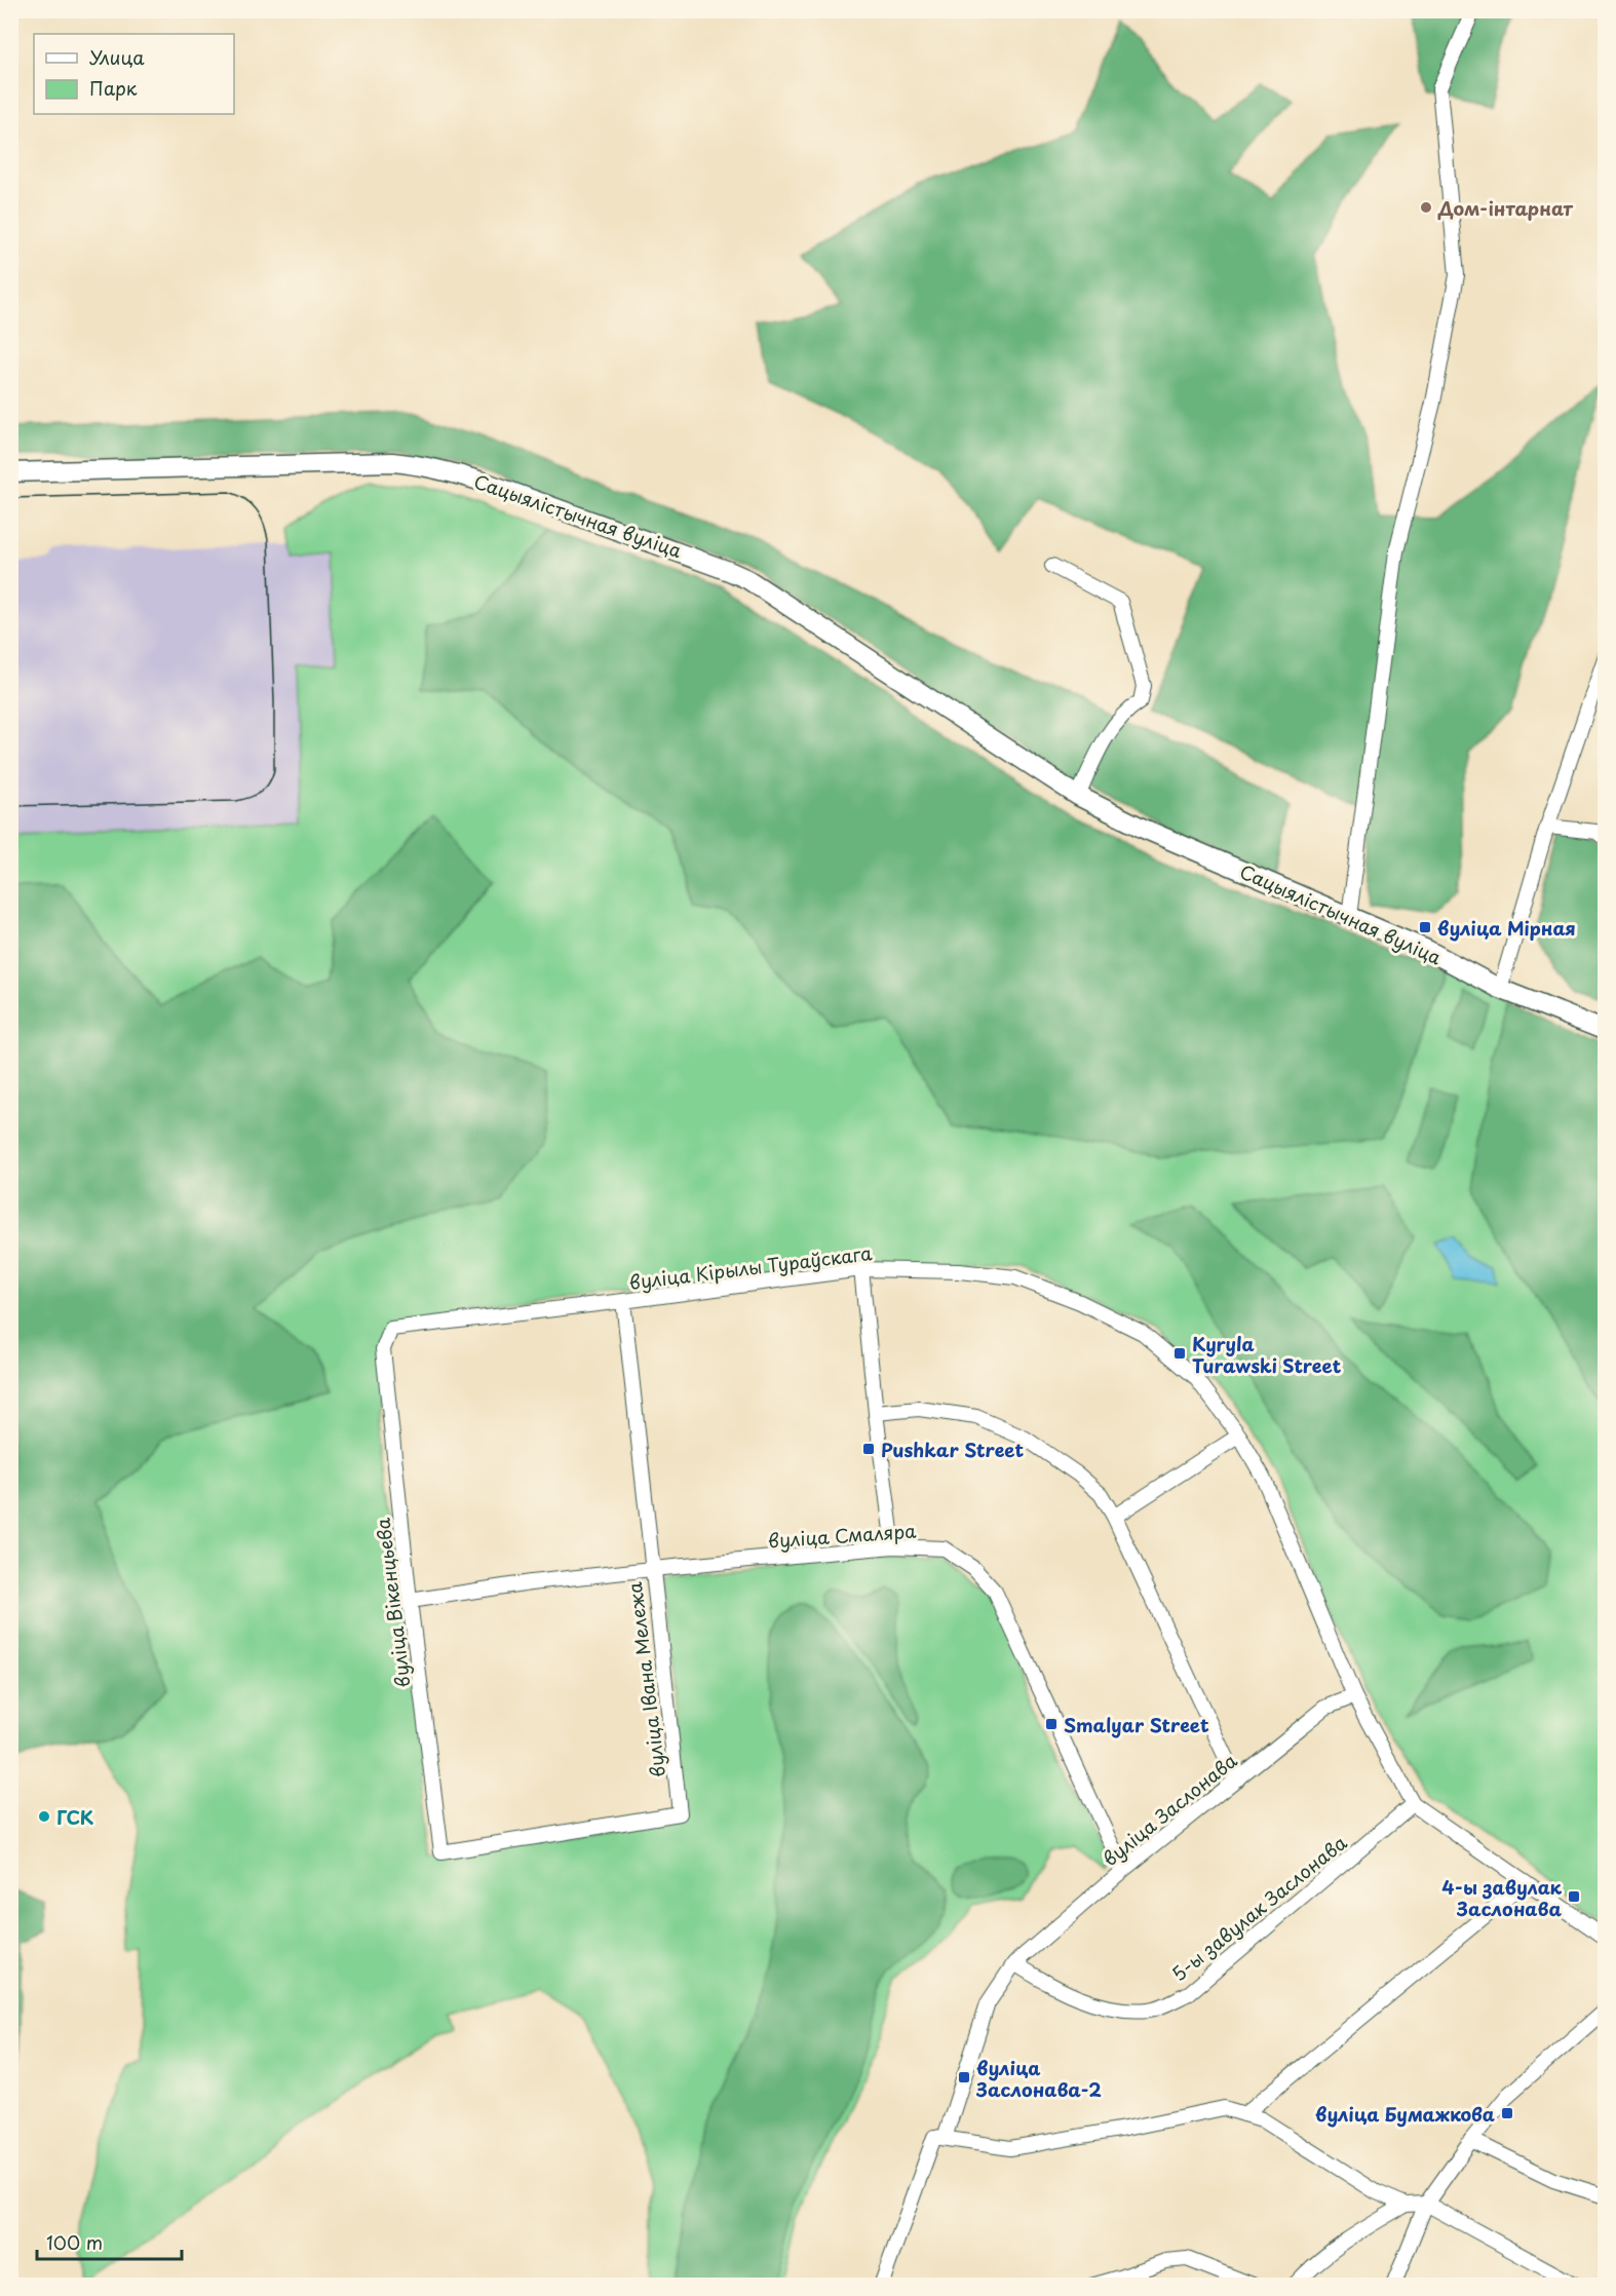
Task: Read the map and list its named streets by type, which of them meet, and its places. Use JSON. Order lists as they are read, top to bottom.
{
  "streets": {
    "main road": ["Сацыялістычная вуліца"],
    "street": [
      "вуліца Кірылы Тураўскага",
      "вуліца Смаляра",
      "вуліца Вікенцьева",
      "вуліца Івана Мележа",
      "вуліца Заслонава",
      "5-ы завулак Заслонава"
    ]
  },
  "crossings": [
    ["вуліца Кірылы Тураўскага", "вуліца Вікенцьева"],
    ["вуліца Кірылы Тураўскага", "вуліца Івана Мележа"],
    ["вуліца Кірылы Тураўскага", "вуліца Заслонава"],
    ["вуліца Смаляра", "вуліца Вікенцьева"],
    ["вуліца Смаляра", "вуліца Івана Мележа"],
    ["вуліца Смаляра", "вуліца Заслонава"],
    ["вуліца Вікенцьева", "вуліца Івана Мележа"],
    ["вуліца Заслонава", "5-ы завулак Заслонава"]
  ],
  "places": {
    "other": ["Дом-інтарнат", "ГСК"],
    "transit": [
      "вуліца Мірная",
      "Kyryla Turawski Street",
      "Pushkar Street",
      "Smalyar Street",
      "4-ы завулак Заслонава",
      "вуліца Заслонава-2",
      "вуліца Бумажкова"
    ]
  },
  "legend": ["Улица", "Парк"],
  "scale_bar": "100 m"
}
